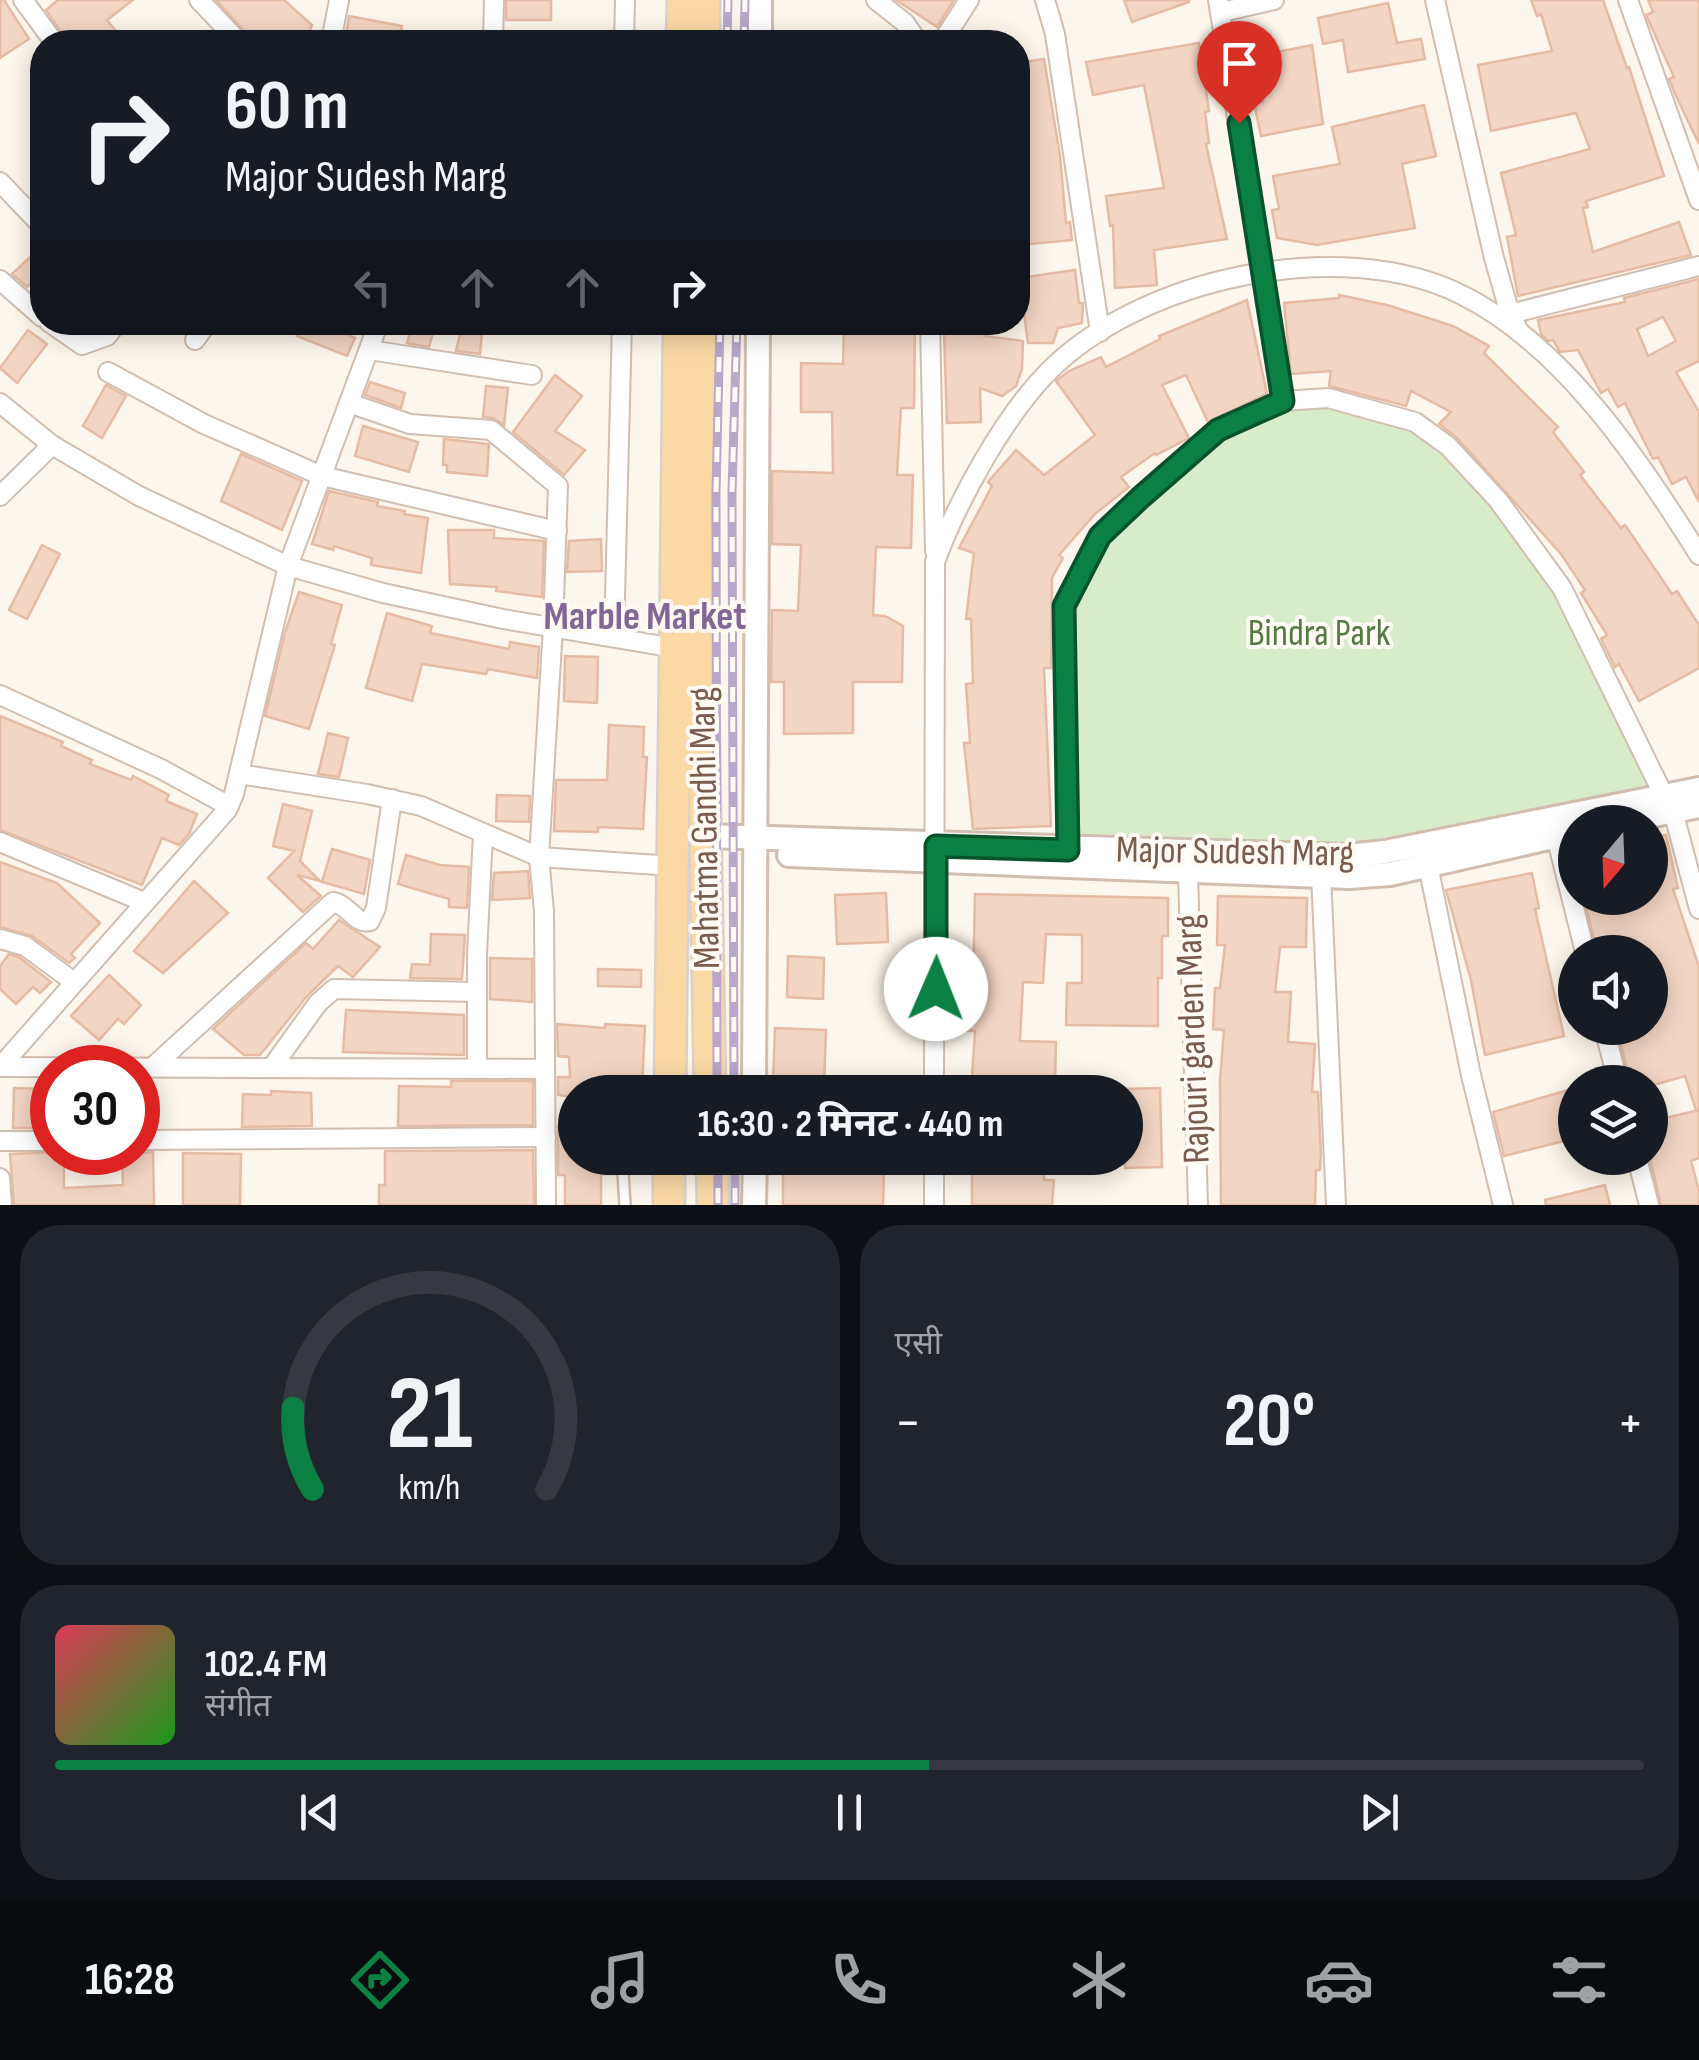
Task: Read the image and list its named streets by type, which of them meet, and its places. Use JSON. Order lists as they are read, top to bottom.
{
  "streets": {
    "main road": ["Mahatma Gandhi Marg"],
    "street": ["Major Sudesh Marg", "Rajouri garden Marg"]
  },
  "crossings": [
    ["Mahatma Gandhi Marg", "Major Sudesh Marg"],
    ["Major Sudesh Marg", "Rajouri garden Marg"]
  ],
  "districts": ["Marble Market"],
  "parks": ["Bindra Park"],
  "north": "bottom",
  "page": {
    "turn": ["60 m", "Major Sudesh Marg"],
    "limit": "30",
    "trip": "16:30 · 2 मिनट · 440 m",
    "tile": "एसी",
    "heat": ["−", "20°", "+"],
    "song": ["102.4 FM", "संगीत"],
    "tabs": "16:28",
    "gauge": ["21", "km/h"]
  }
}
